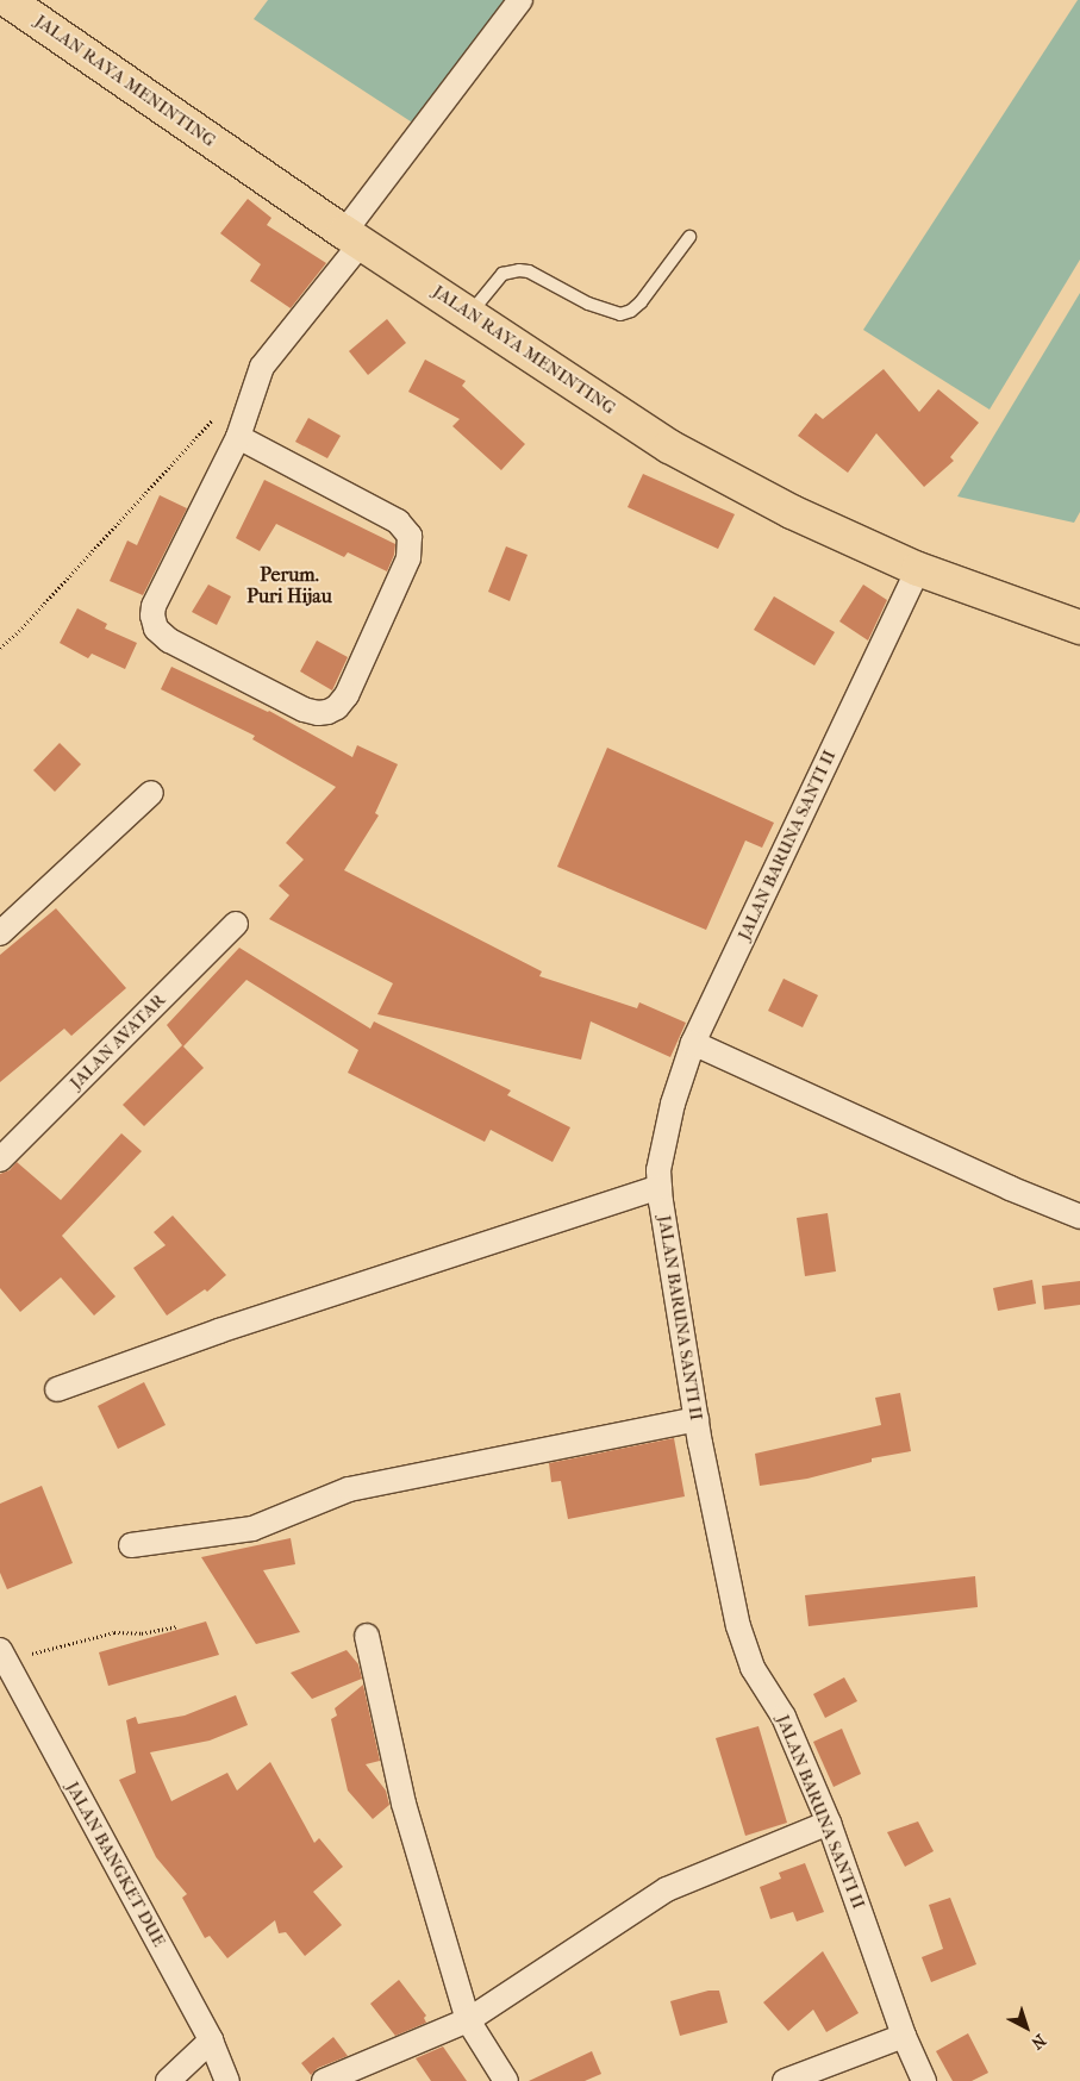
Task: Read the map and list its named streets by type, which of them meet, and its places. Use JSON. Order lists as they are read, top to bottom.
{
  "streets": {
    "highway": ["JALAN RAYA MENINTING"],
    "street": ["JALAN BARUNA SANTI II", "JALAN AVATAR", "JALAN BANGKET DUE"]
  },
  "crossings": [
    ["JALAN RAYA MENINTING", "JALAN BARUNA SANTI II"]
  ],
  "districts": ["Perum. Puri Hijau"],
  "north": "bottom right"
}
